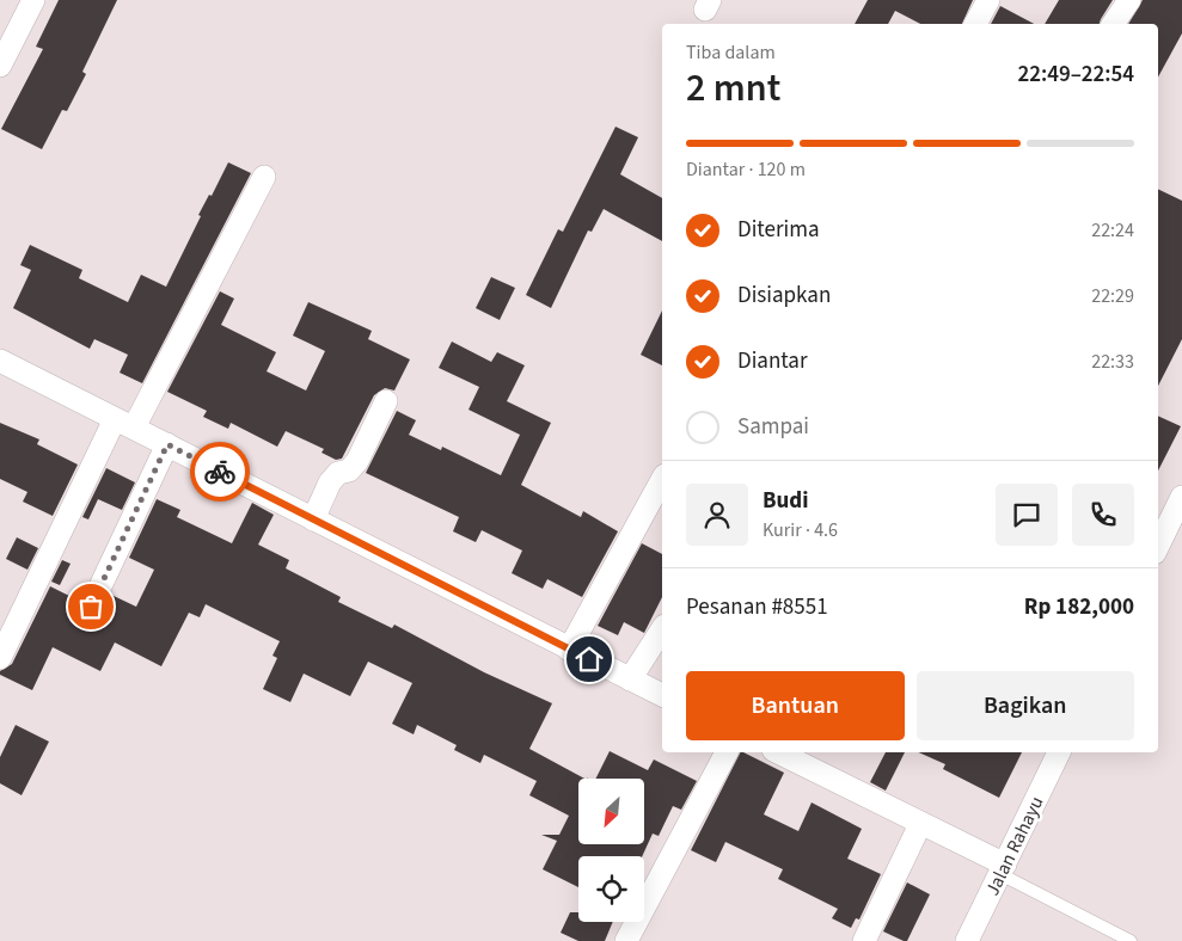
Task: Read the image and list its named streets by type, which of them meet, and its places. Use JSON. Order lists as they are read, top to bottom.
{
  "streets": {
    "street": ["Jalan Rahayu"]
  },
  "north": "bottom left",
  "page": {
    "heading": ["2 mnt", "Tiba dalam", "22:49–22:54"],
    "panel": [
      "Budi",
      "Kurir · 4.6",
      "Pesanan #8551",
      "Rp 182,000"
    ],
    "bar": "Diantar · 120 m",
    "list": [
      ["Diterima", "22:24"],
      ["Disiapkan", "22:29"],
      ["Diantar", "22:33"],
      "Sampai"
    ],
    "buttons": ["Bantuan", "Bagikan"]
  }
}
